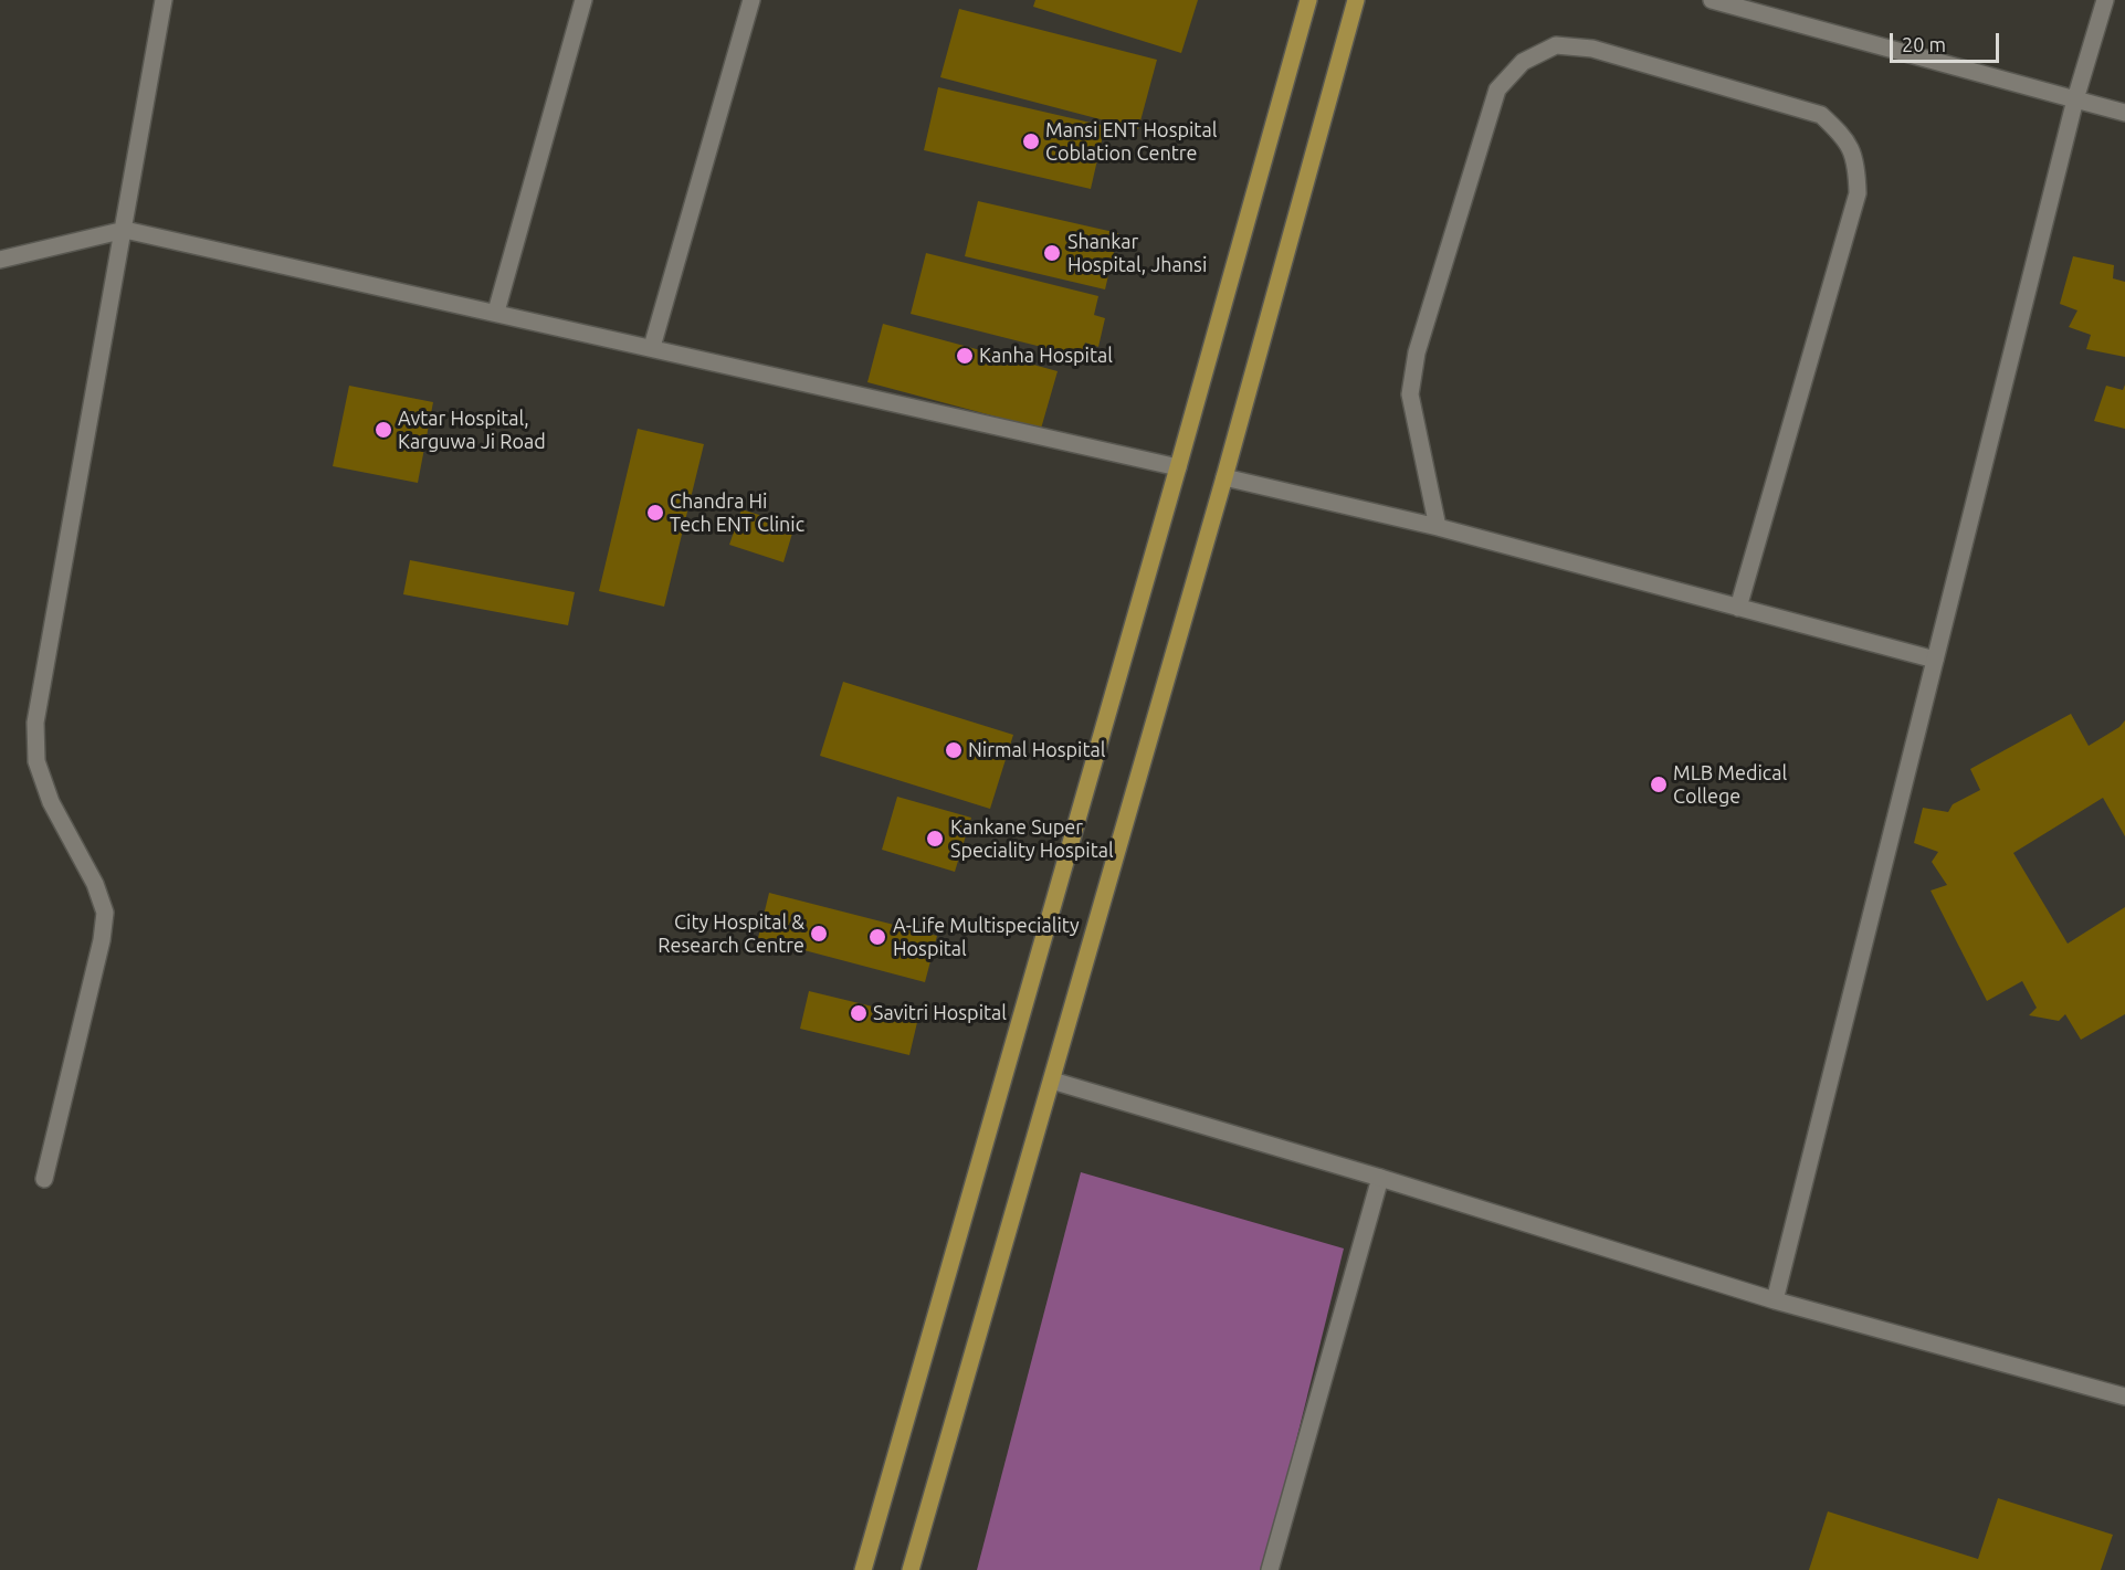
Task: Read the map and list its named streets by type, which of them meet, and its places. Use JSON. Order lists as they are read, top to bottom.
{
  "places": [
    "Mansi ENT Hospital Coblation Centre",
    "Shankar Hospital, Jhansi",
    "Kanha Hospital",
    "Avtar Hospital, Karguwa Ji Road",
    "Chandra Hi Tech ENT Clinic",
    "Nirmal Hospital",
    "MLB Medical College",
    "Kankane Super Speciality Hospital",
    "City Hospital & Research Centre",
    "A-Life Multispeciality Hospital",
    "Savitri Hospital"
  ],
  "scale_bar": "20 m"
}
